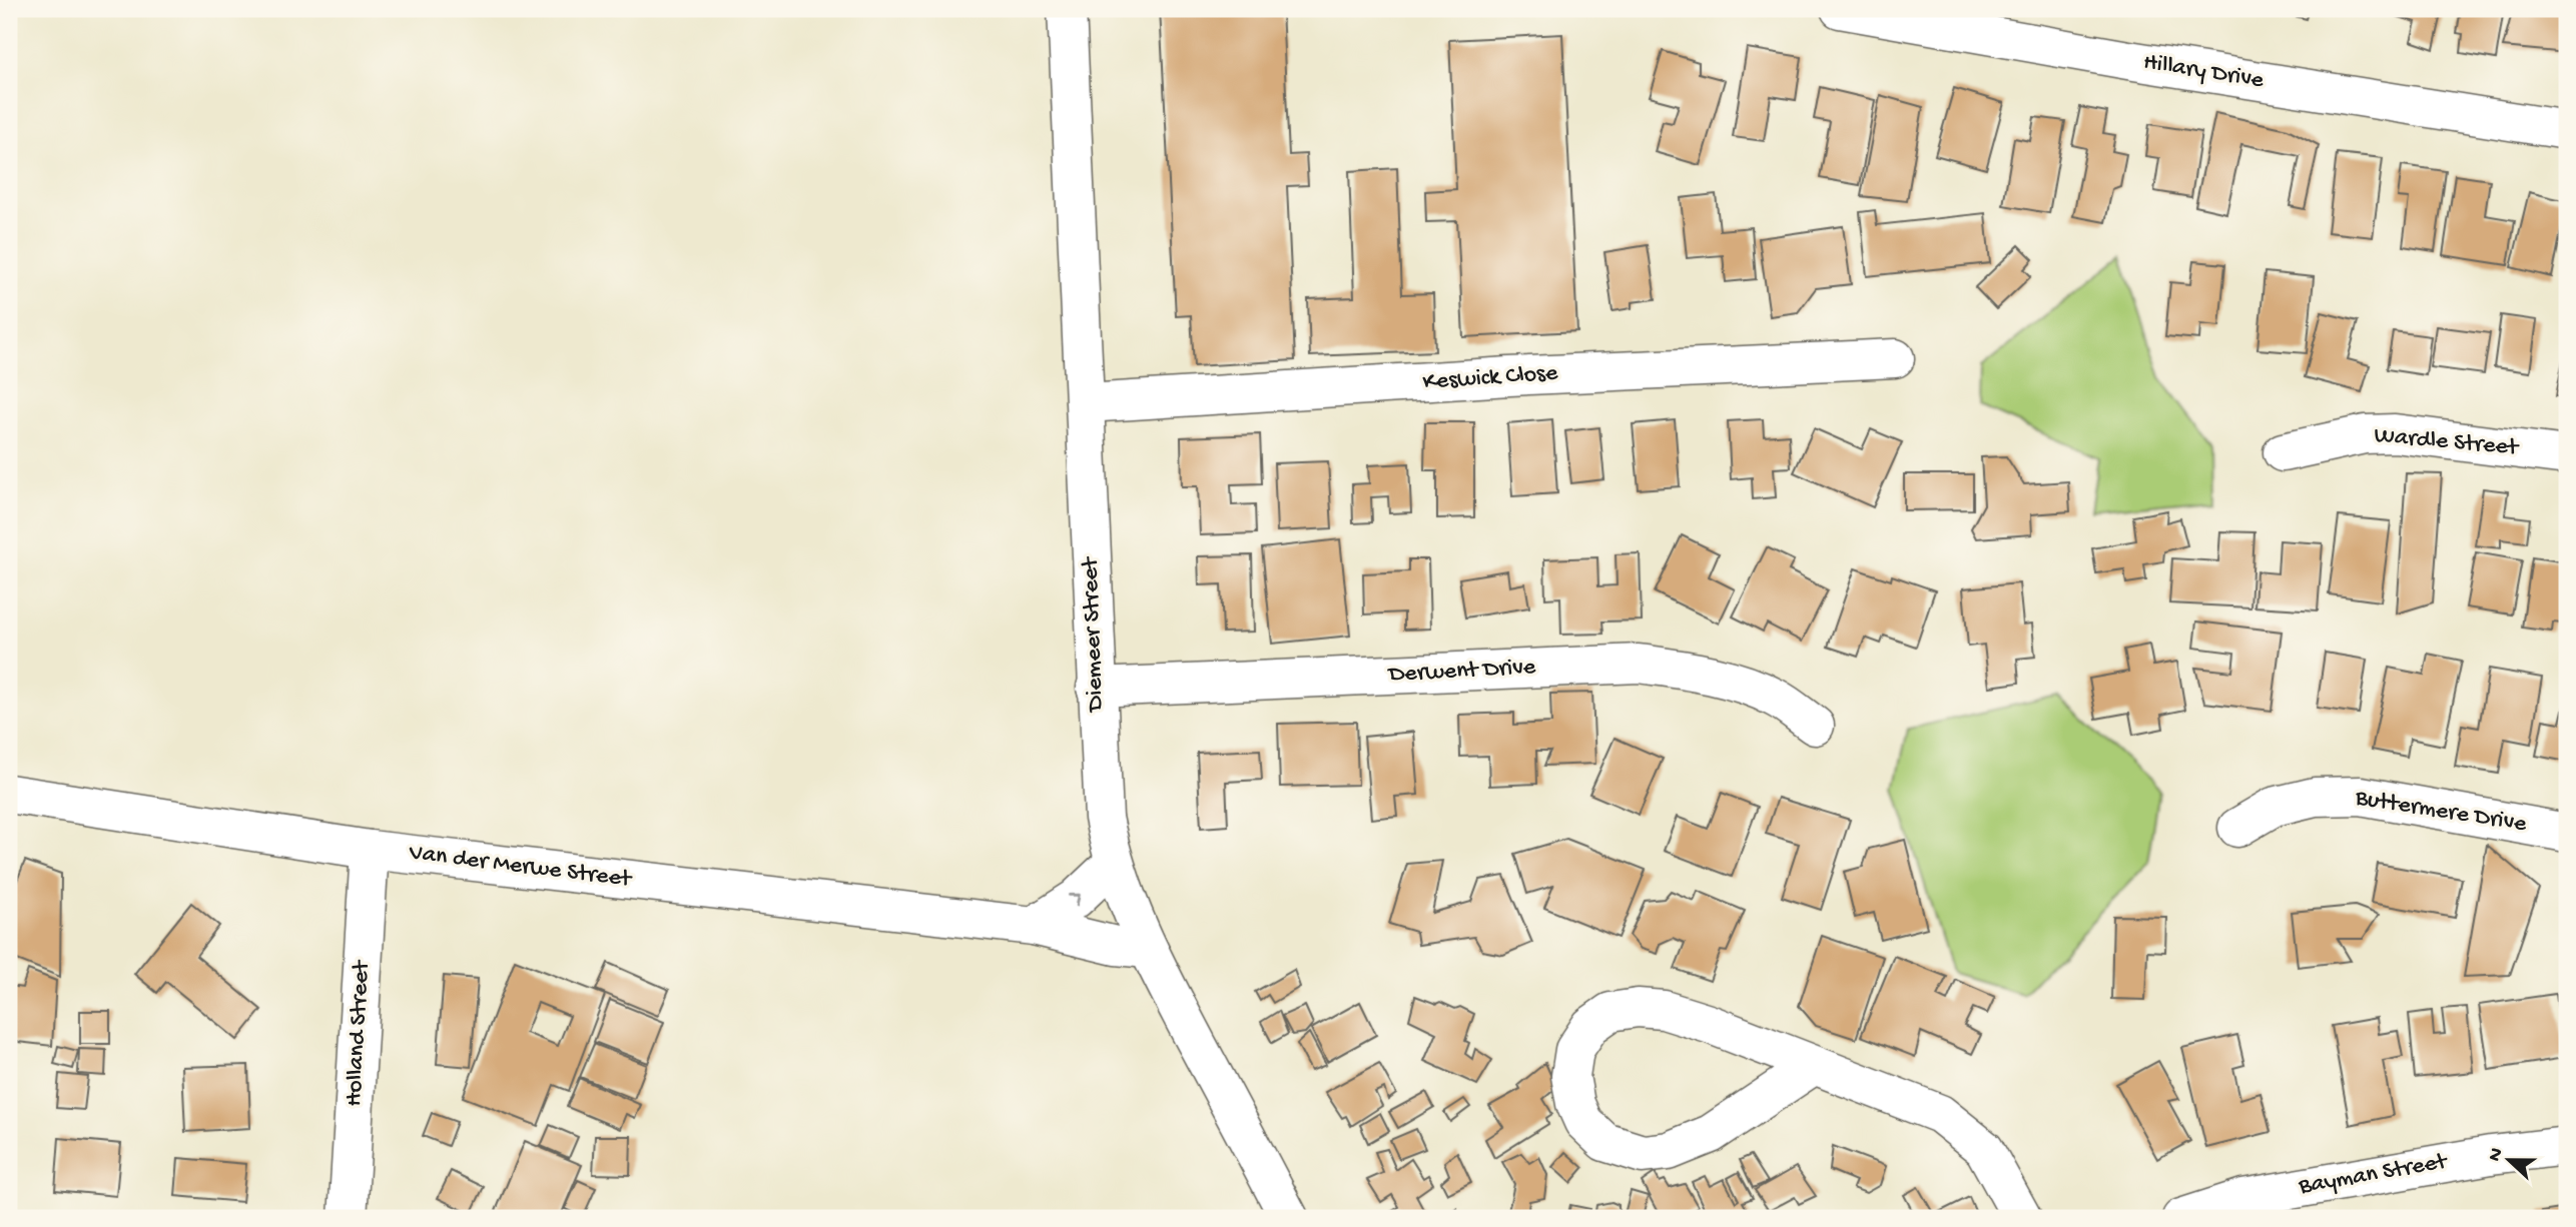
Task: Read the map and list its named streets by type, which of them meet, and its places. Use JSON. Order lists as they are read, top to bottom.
{
  "streets": {
    "street": [
      "Hillary Drive",
      "Keswick Close",
      "Wardle Street",
      "Diemeer Street",
      "Derwent Drive",
      "Buttermere Drive",
      "Van der Merwe Street",
      "Holland Street",
      "Bayman Street"
    ]
  },
  "crossings": [
    ["Keswick Close", "Diemeer Street"],
    ["Diemeer Street", "Derwent Drive"],
    ["Diemeer Street", "Van der Merwe Street"],
    ["Van der Merwe Street", "Holland Street"]
  ],
  "north": "left"
}
